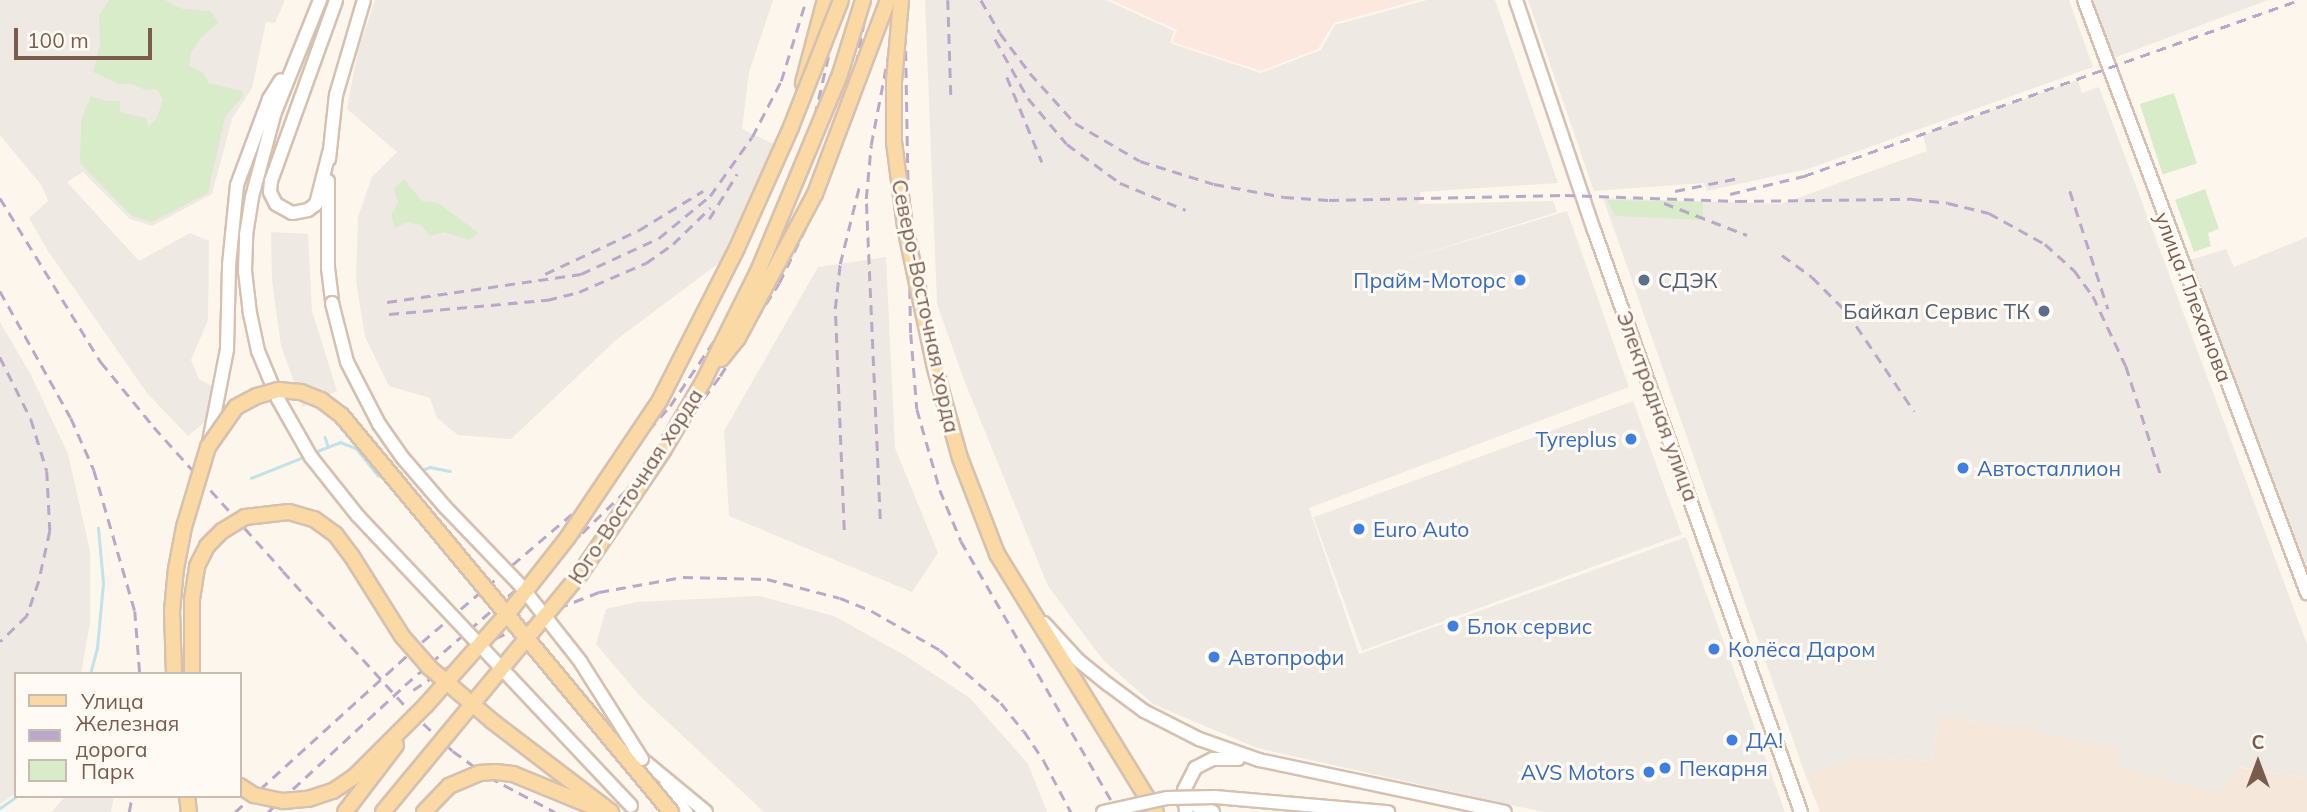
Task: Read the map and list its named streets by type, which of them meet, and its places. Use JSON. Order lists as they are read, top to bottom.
{
  "streets": {
    "main road": [
      "улица Плеханова",
      "Северо-Восточная хорда",
      "Электродная улица",
      "Юго-Восточная хорда"
    ]
  },
  "places": [
    "Прайм-Моторс",
    "СДЭК",
    "Байкал Сервис ТК",
    "Tyreplus",
    "Автосталлион",
    "Euro Auto",
    "Блок сервис",
    "Колёса Даром",
    "Автопрофи",
    "ДА!",
    "Пекарня",
    "AVS Motors"
  ],
  "legend": ["Улица", "Железная дорога", "Парк"],
  "scale_bar": "100 m",
  "north": "top"
}
